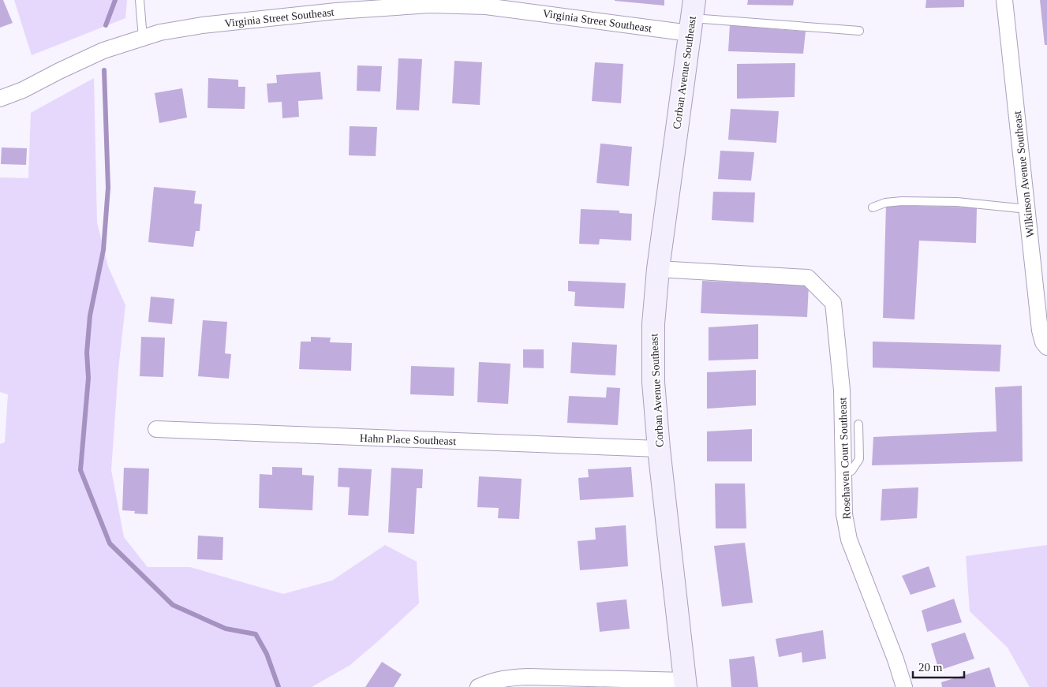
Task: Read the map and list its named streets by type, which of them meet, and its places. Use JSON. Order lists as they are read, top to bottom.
{
  "streets": {
    "main road": ["Corban Avenue Southeast"],
    "street": [
      "Virginia Street Southeast",
      "Wilkinson Avenue Southeast",
      "Hahn Place Southeast",
      "Rosehaven Court Southeast"
    ]
  },
  "crossings": [
    ["Virginia Street Southeast", "Corban Avenue Southeast"],
    ["Corban Avenue Southeast", "Hahn Place Southeast"],
    ["Corban Avenue Southeast", "Rosehaven Court Southeast"]
  ],
  "scale_bar": "20 m"
}
